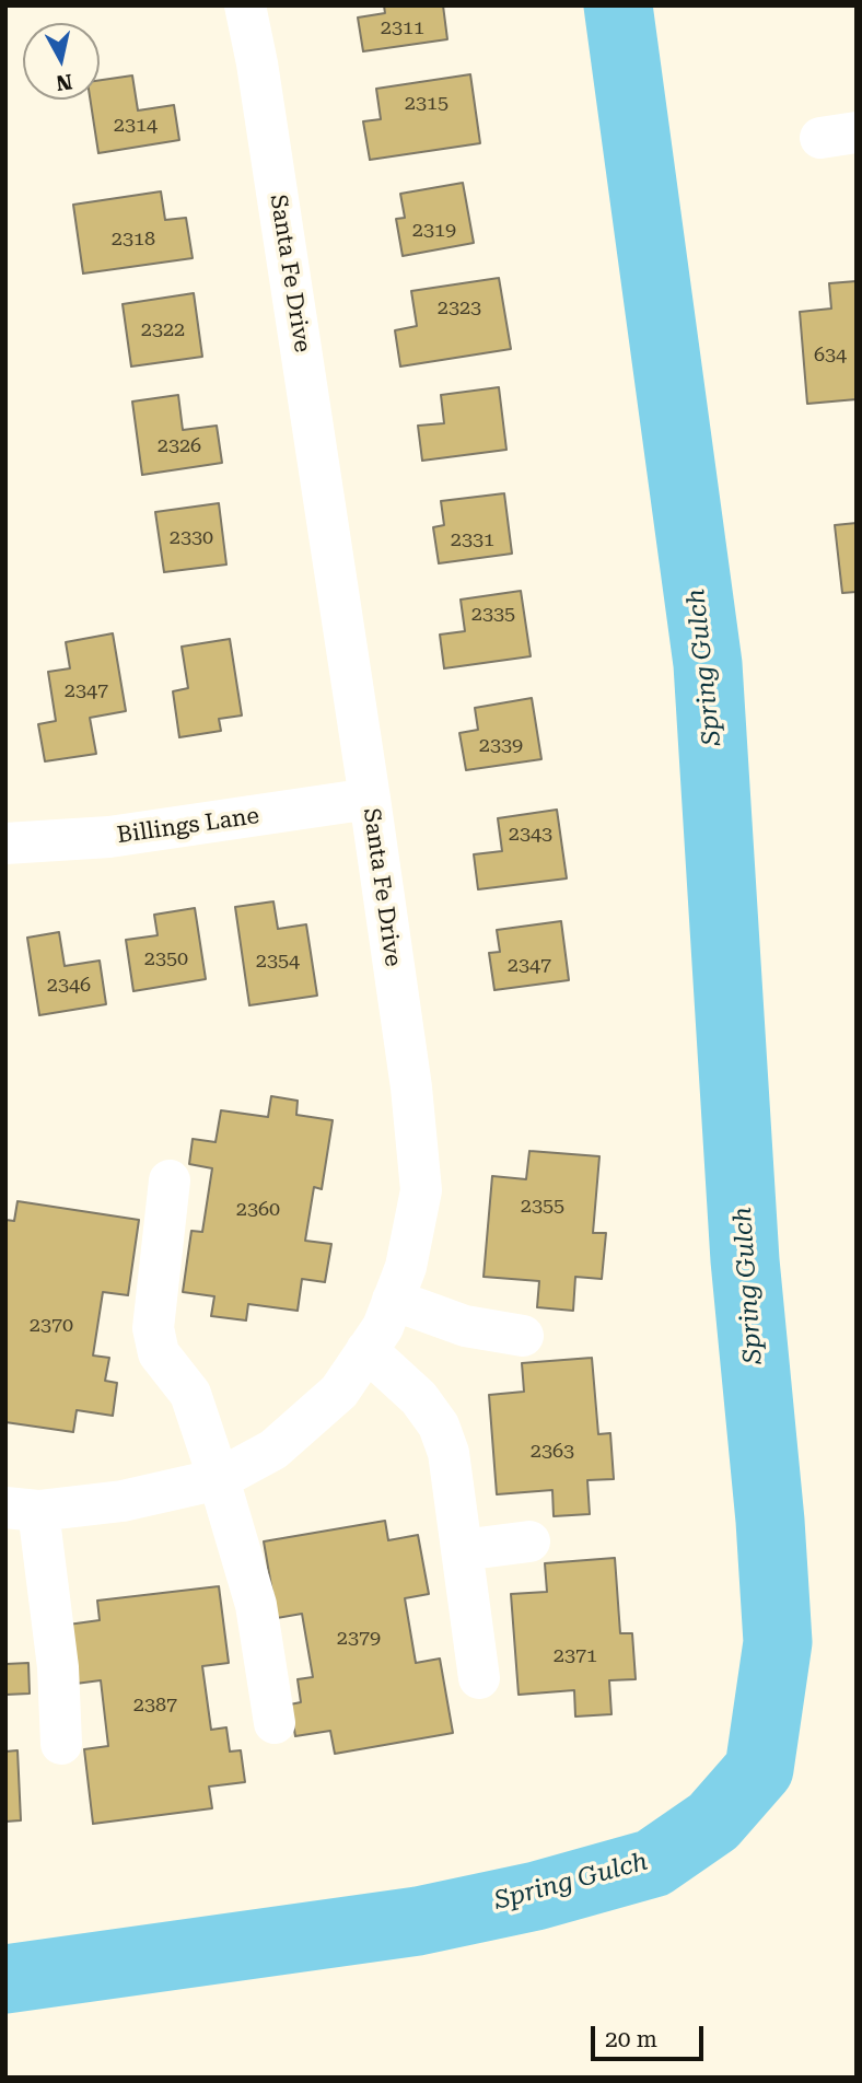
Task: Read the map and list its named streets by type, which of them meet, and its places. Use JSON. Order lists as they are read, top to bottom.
{
  "streets": {
    "street": ["Santa Fe Drive", "Billings Lane"]
  },
  "crossings": [
    ["Santa Fe Drive", "Billings Lane"]
  ],
  "water": ["Spring Gulch"],
  "house_numbers": [
    "2311",
    "2315",
    "2314",
    "2319",
    "2318",
    "2323",
    "2322",
    "634",
    "2326",
    "2330",
    "2331",
    "2335",
    "2347",
    "2339",
    "2343",
    "2350",
    "2354",
    "2347",
    "2346",
    "2355",
    "2360",
    "2370",
    "2363",
    "2379",
    "2371",
    "2387"
  ],
  "scale_bar": "20 m",
  "north": "bottom"
}
